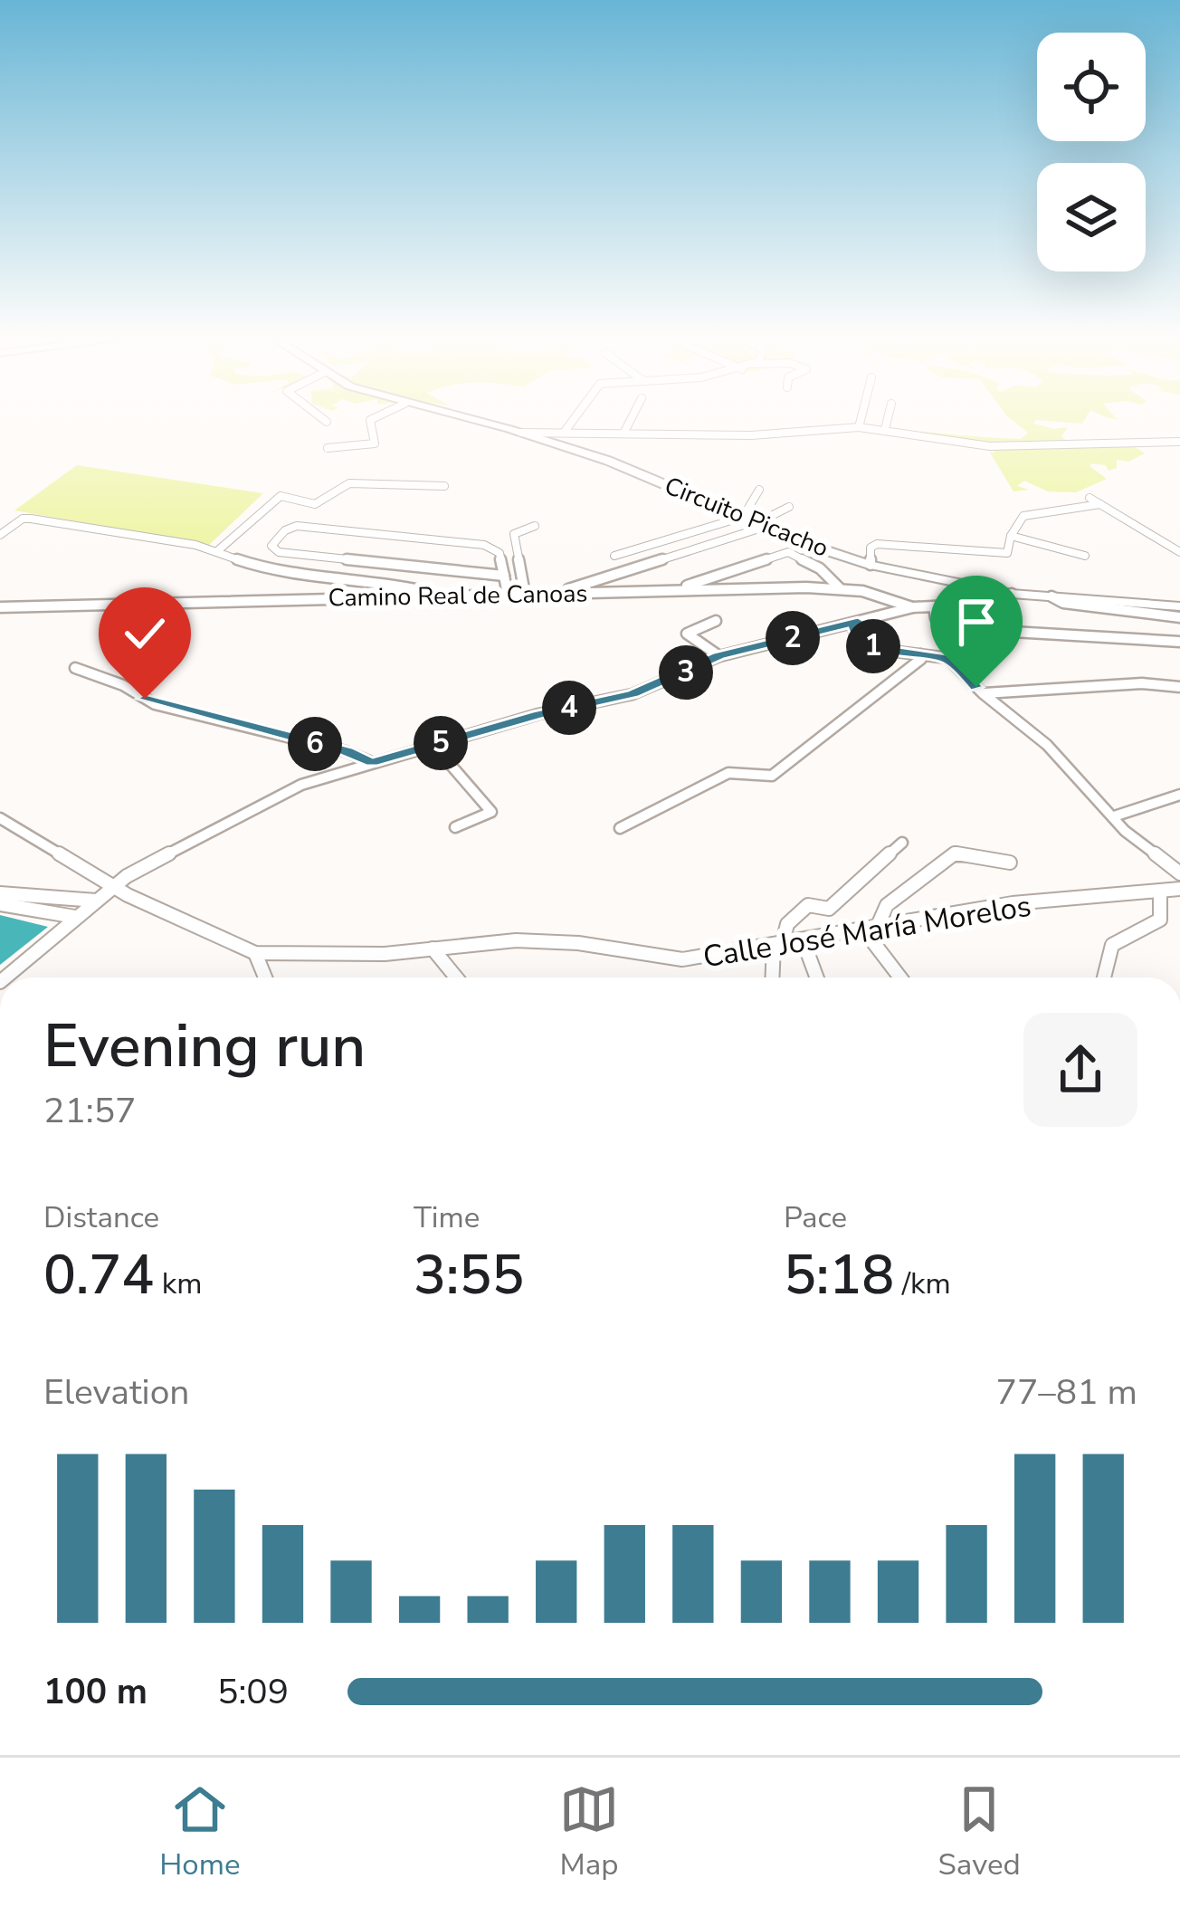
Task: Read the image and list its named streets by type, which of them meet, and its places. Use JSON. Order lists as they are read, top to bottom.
{
  "streets": {
    "main road": ["Circuito Picacho"],
    "street": ["Camino Real de Canoas", "Calle José María Morelos"]
  },
  "page": {
    "pins": [
      "2",
      "1",
      "3",
      "4",
      "5",
      "6"
    ],
    "heading": ["Evening run", "21:57"],
    "stats": [
      ["Distance", "0.74 km"],
      ["Time", "3:55"],
      ["Pace", "5:18 /km"]
    ],
    "chart": ["Elevation", "77–81 m"],
    "list": [
      {
        "name": "100 m",
        "note": "5:09"
      }
    ],
    "tabs": ["Home", "Map", "Saved"]
  }
}
